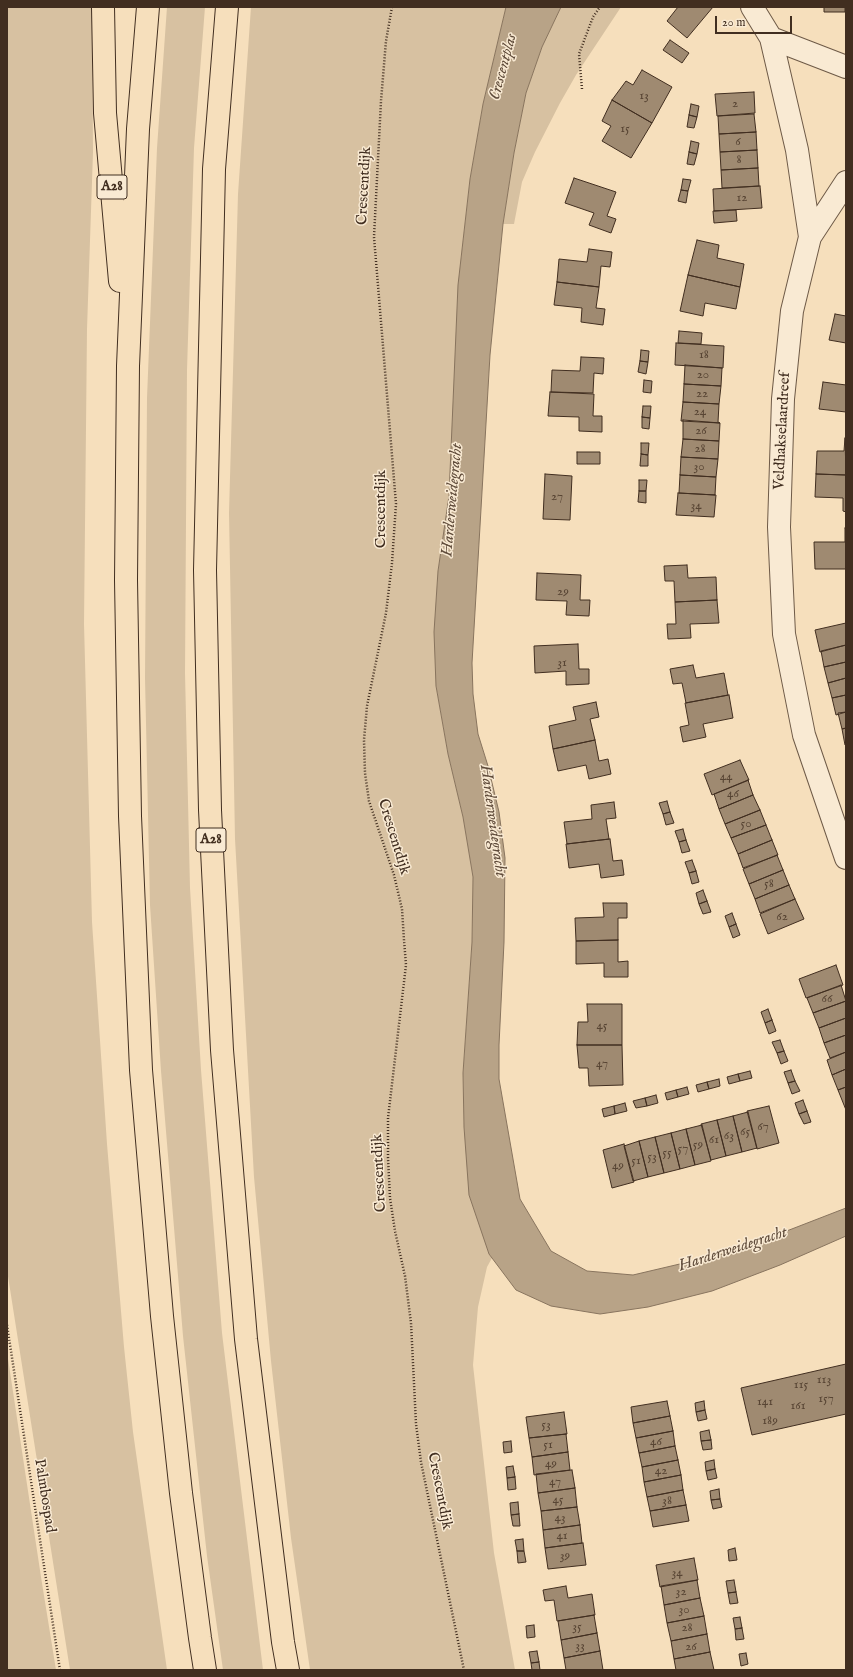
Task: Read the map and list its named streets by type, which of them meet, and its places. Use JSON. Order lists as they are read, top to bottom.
{
  "streets": {
    "highway": ["A28"],
    "street": ["Veldhakselaardreef"],
    "path": ["Crescentdijk", "Palmbospad"]
  },
  "water": ["Crescentplas", "Harderweidegracht"],
  "house_numbers": [
    "13",
    "2",
    "15",
    "6",
    "8",
    "12",
    "18",
    "20",
    "22",
    "24",
    "26",
    "28",
    "30",
    "27",
    "34",
    "29",
    "31",
    "44",
    "46",
    "50",
    "58",
    "62",
    "66",
    "45",
    "47",
    "67",
    "65",
    "63",
    "61",
    "59",
    "57",
    "55",
    "53",
    "51",
    "49",
    "113",
    "115",
    "157",
    "141",
    "161",
    "189",
    "53",
    "46",
    "51",
    "49",
    "42",
    "47",
    "45",
    "38",
    "43",
    "41",
    "39",
    "34",
    "32",
    "30",
    "35",
    "28",
    "33",
    "26"
  ],
  "scale_bar": "20 m"
}
